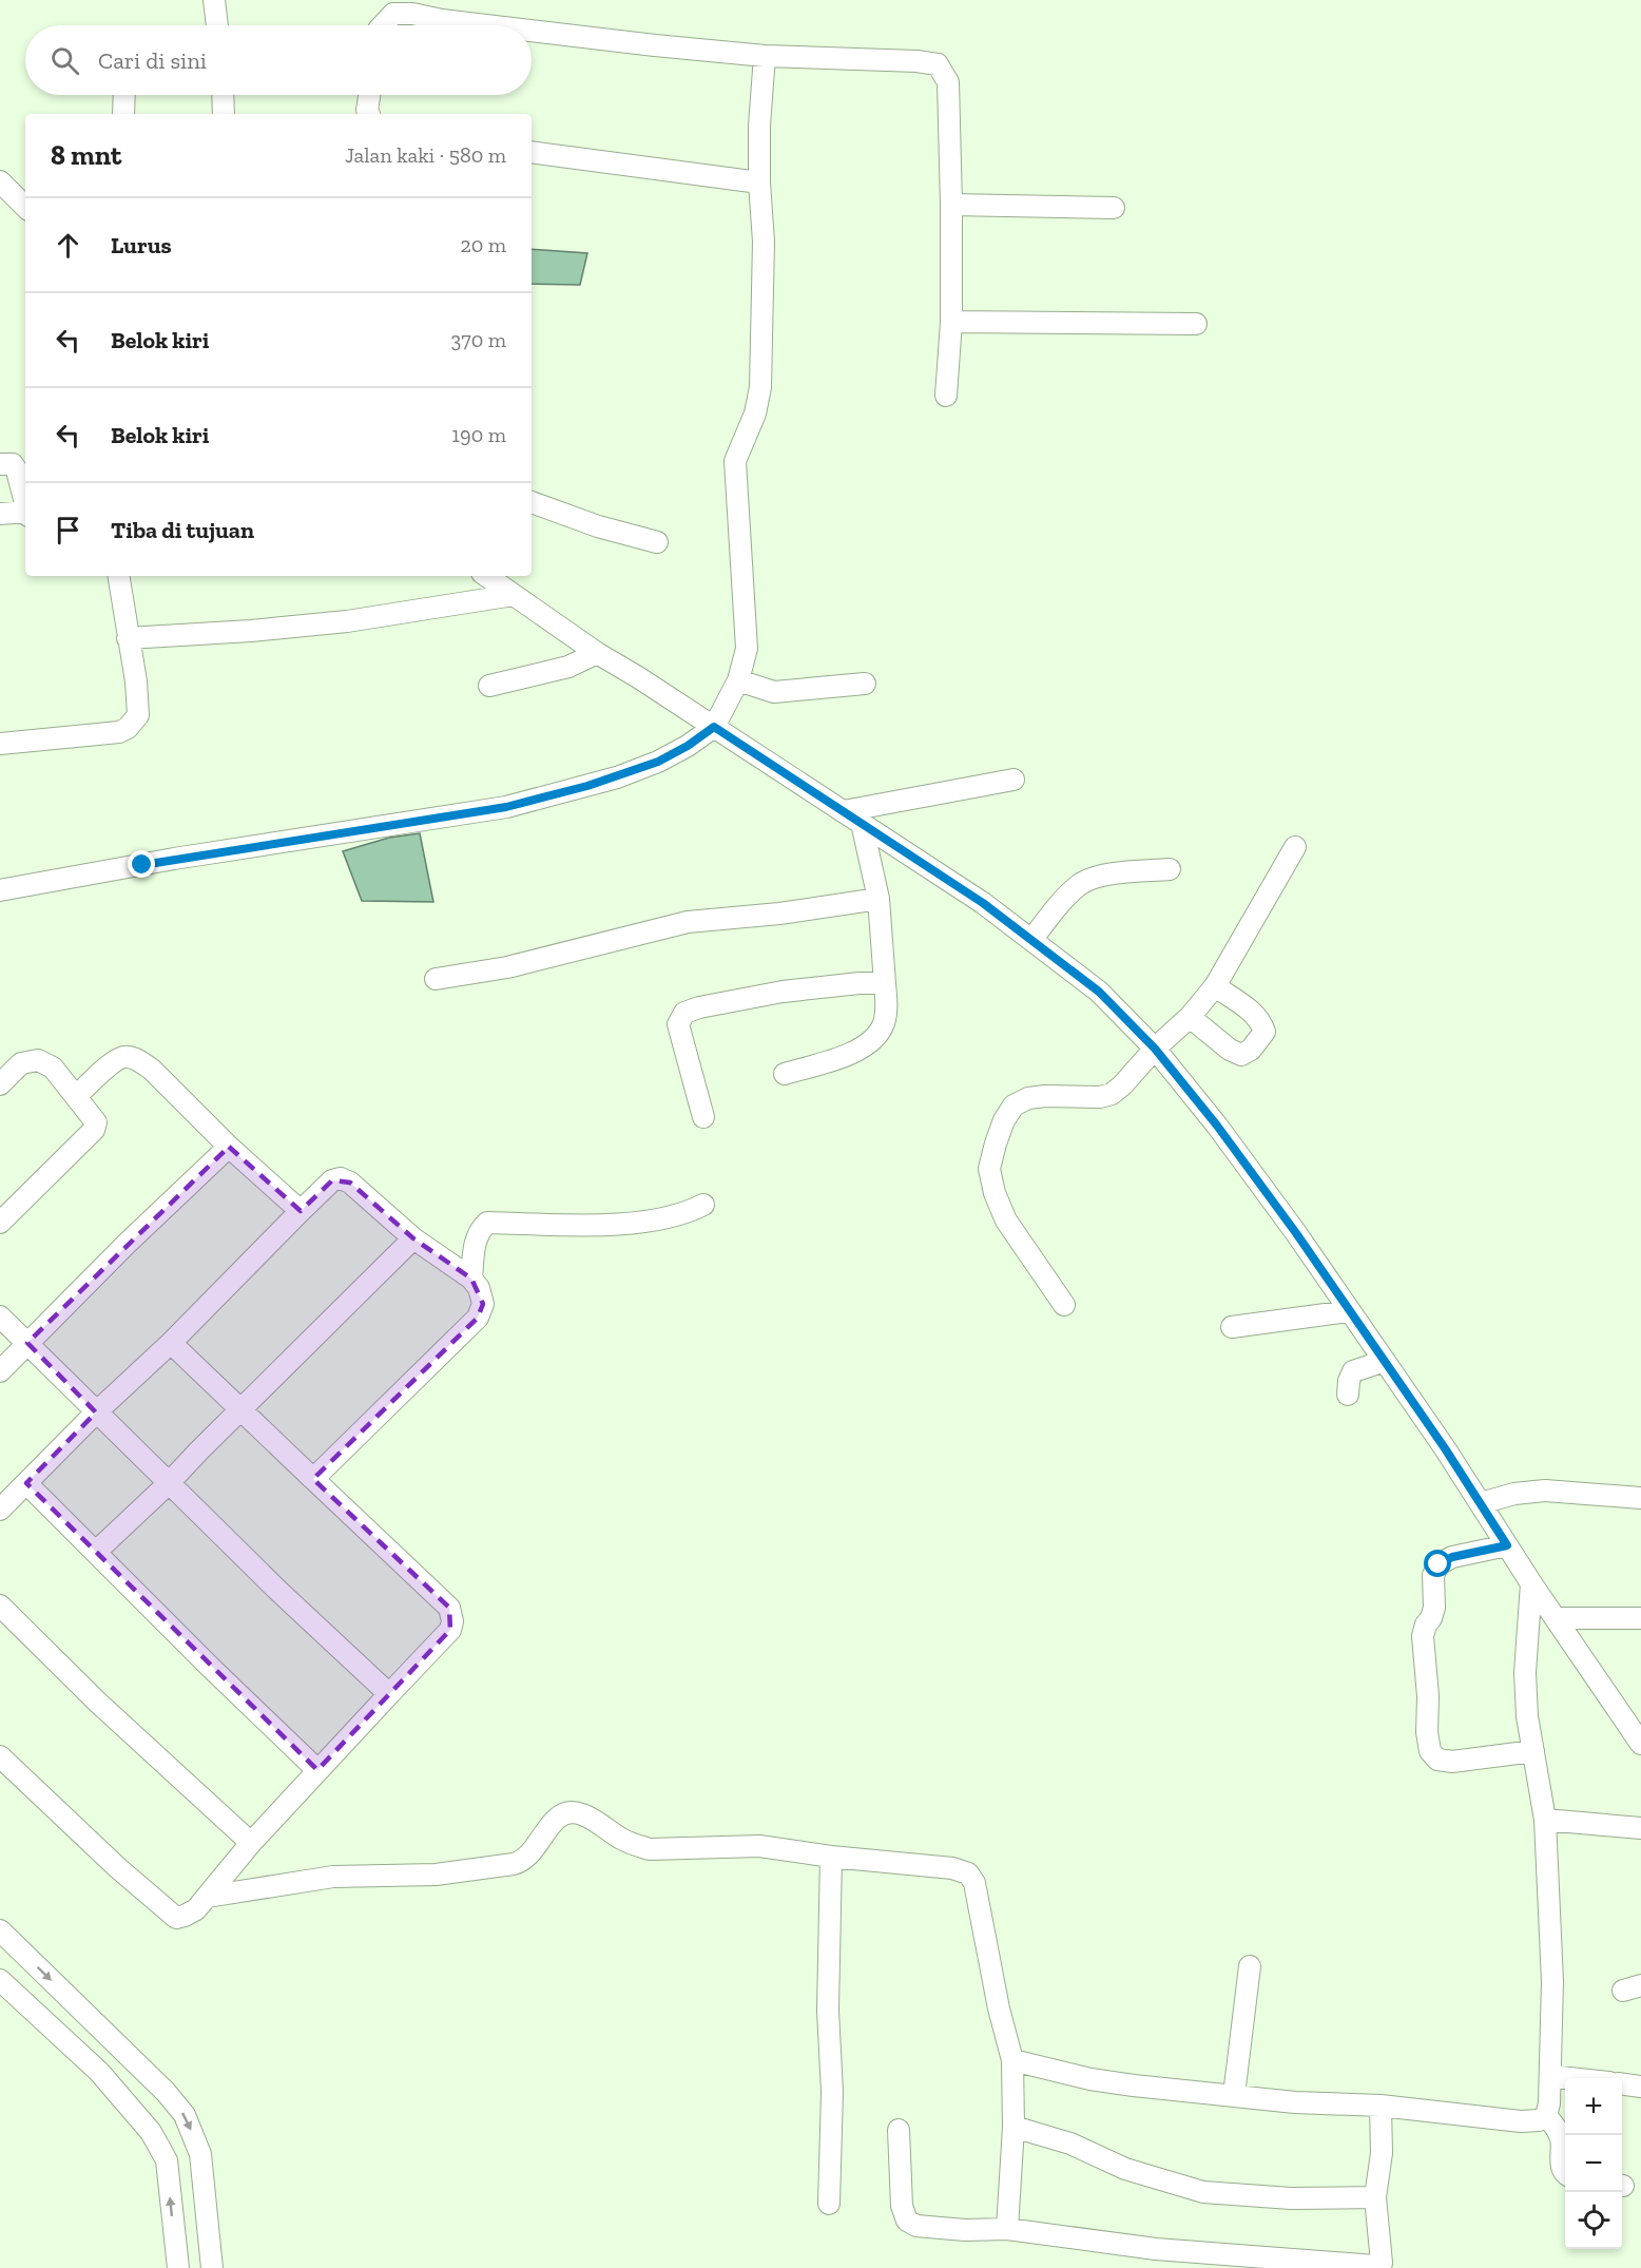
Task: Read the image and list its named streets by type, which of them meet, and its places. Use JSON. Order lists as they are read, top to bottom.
{
  "page": {
    "search": "Cari di sini",
    "heading": ["8 mnt", "Jalan kaki · 580 m"],
    "list": [
      ["Lurus", "20 m"],
      ["Belok kiri", "370 m"],
      ["Belok kiri", "190 m"],
      "Tiba di tujuan"
    ],
    "map_buttons": ["+", "−"]
  }
}
